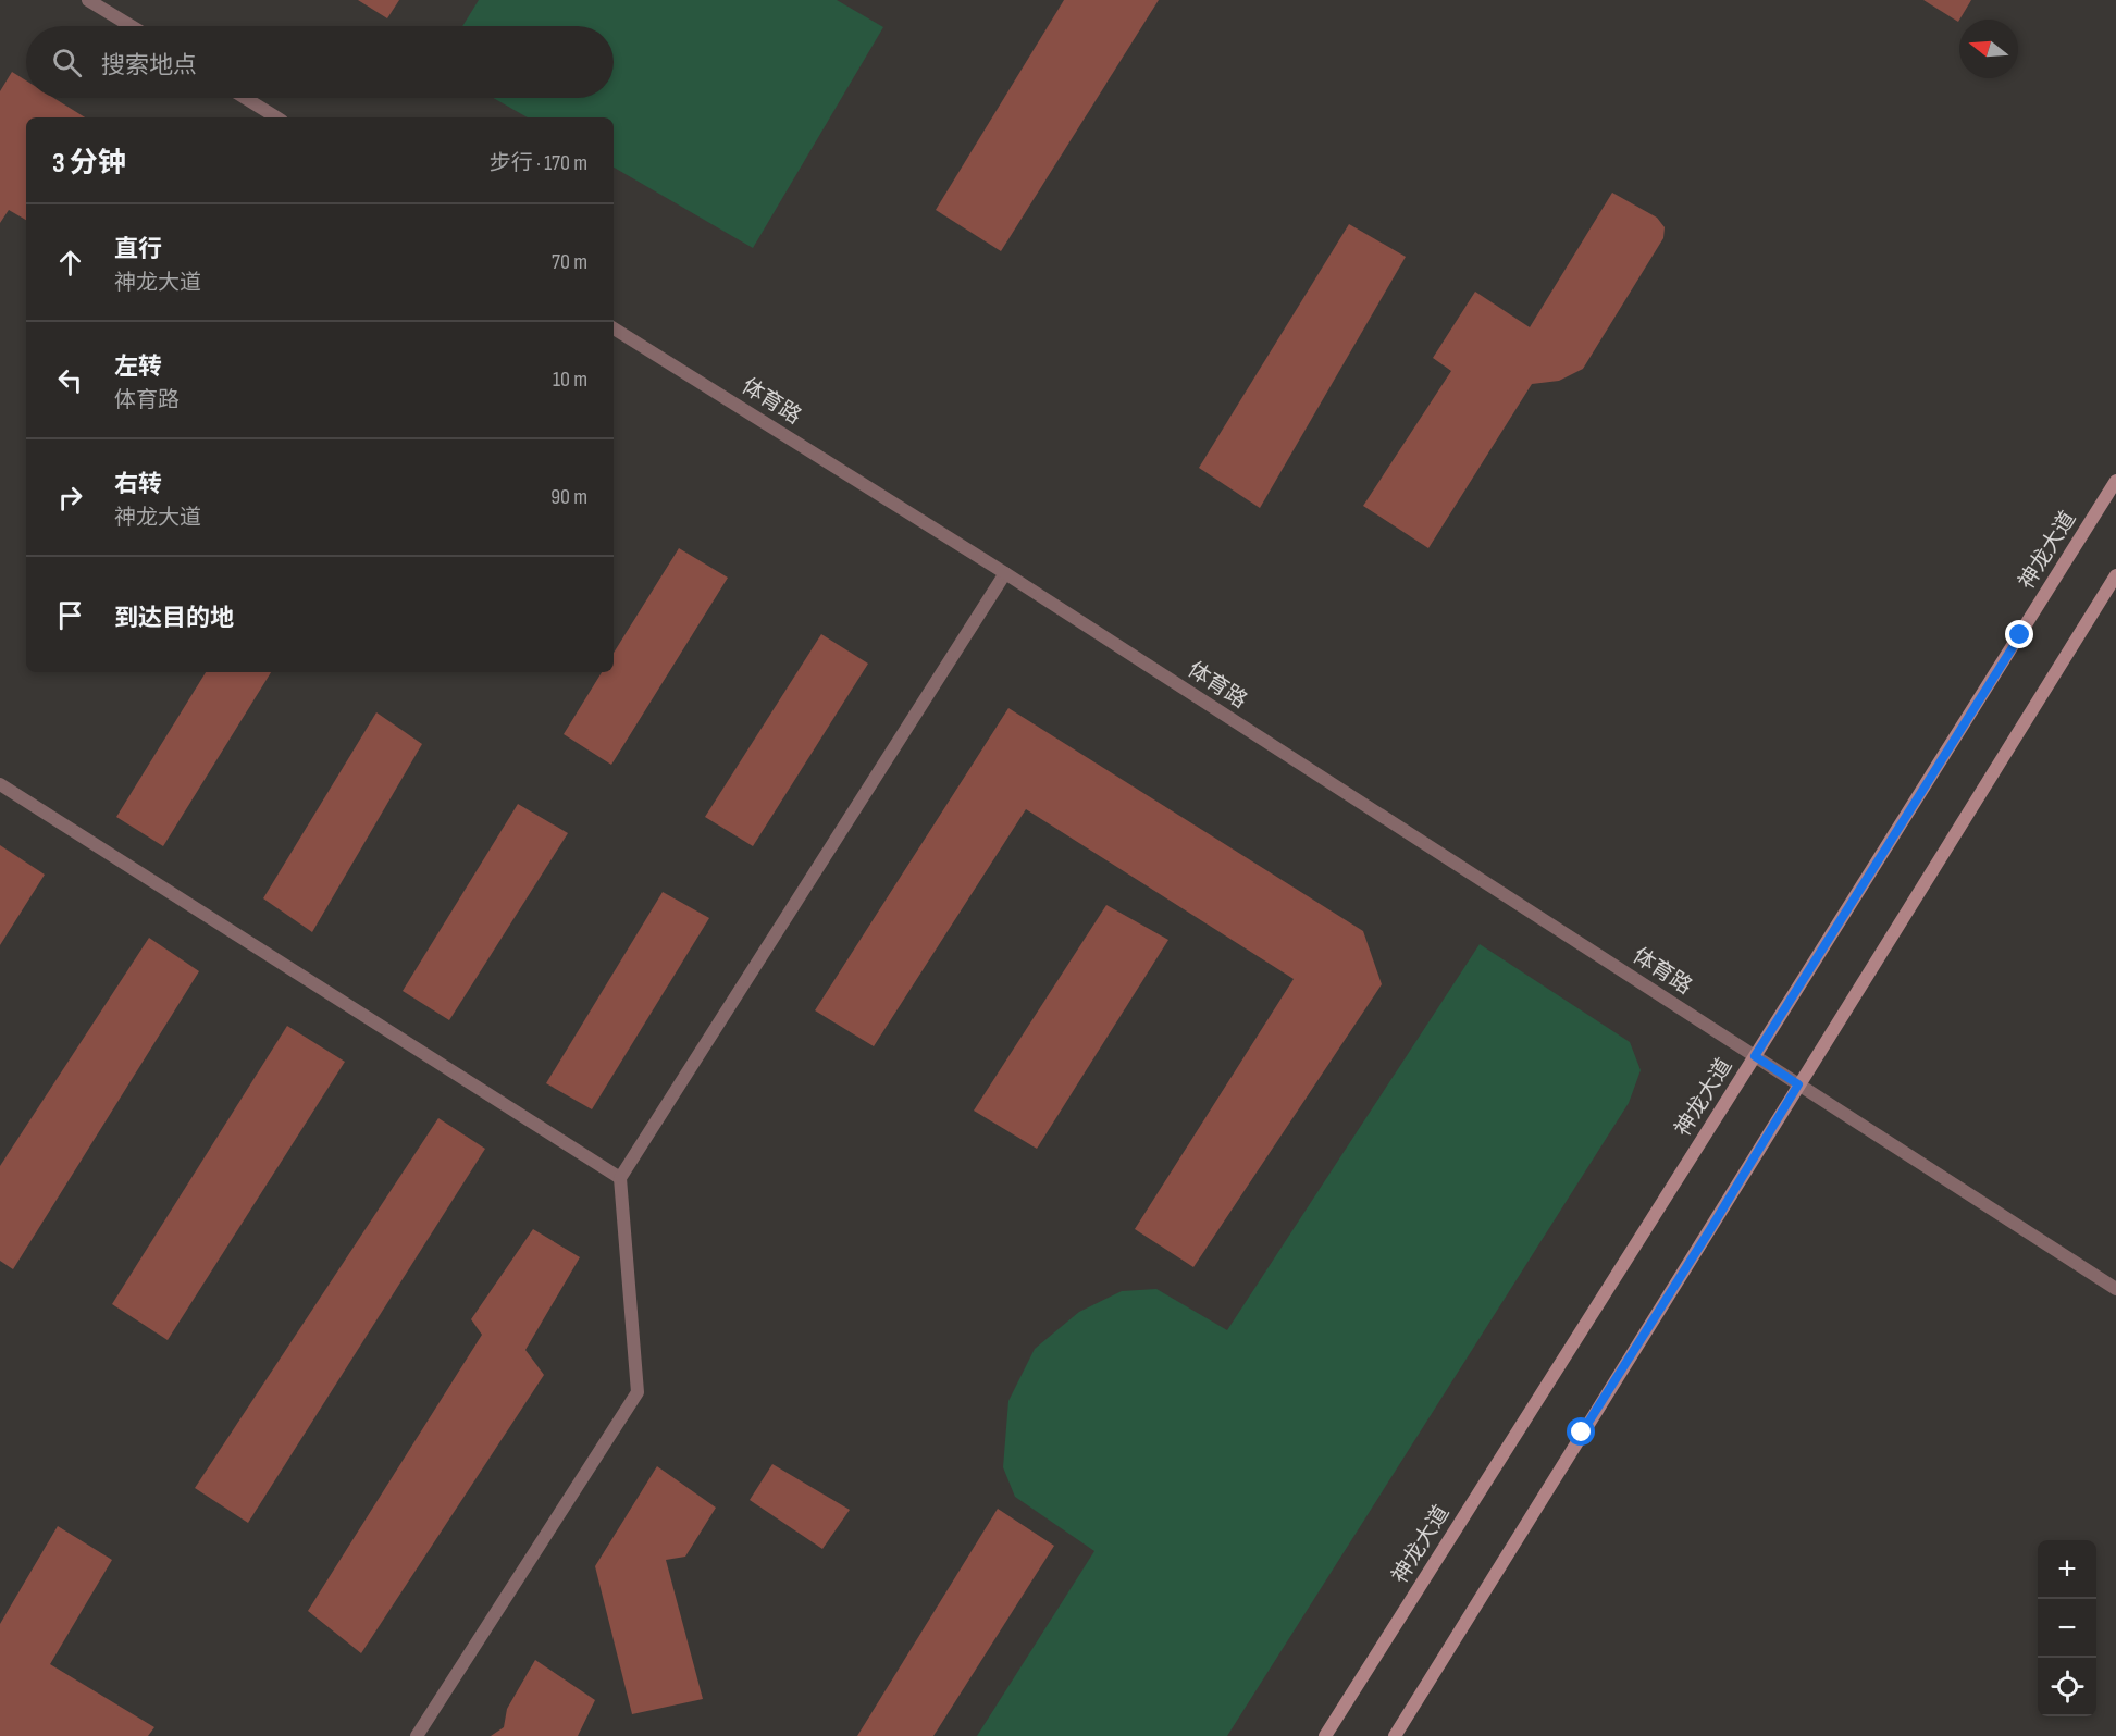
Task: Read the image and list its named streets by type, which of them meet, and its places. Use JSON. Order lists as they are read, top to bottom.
{
  "streets": {
    "main road": ["神龙大道"],
    "street": ["体育路"]
  },
  "crossings": [
    ["体育路", "神龙大道"]
  ],
  "north": "left",
  "page": {
    "search": "搜索地点",
    "heading": ["3 分钟", "步行 · 170 m"],
    "list": [
      ["直行", "神龙大道", "70 m"],
      ["左转", "体育路", "10 m"],
      ["右转", "神龙大道", "90 m"],
      "到达目的地"
    ],
    "map_buttons": ["+", "−"]
  }
}
